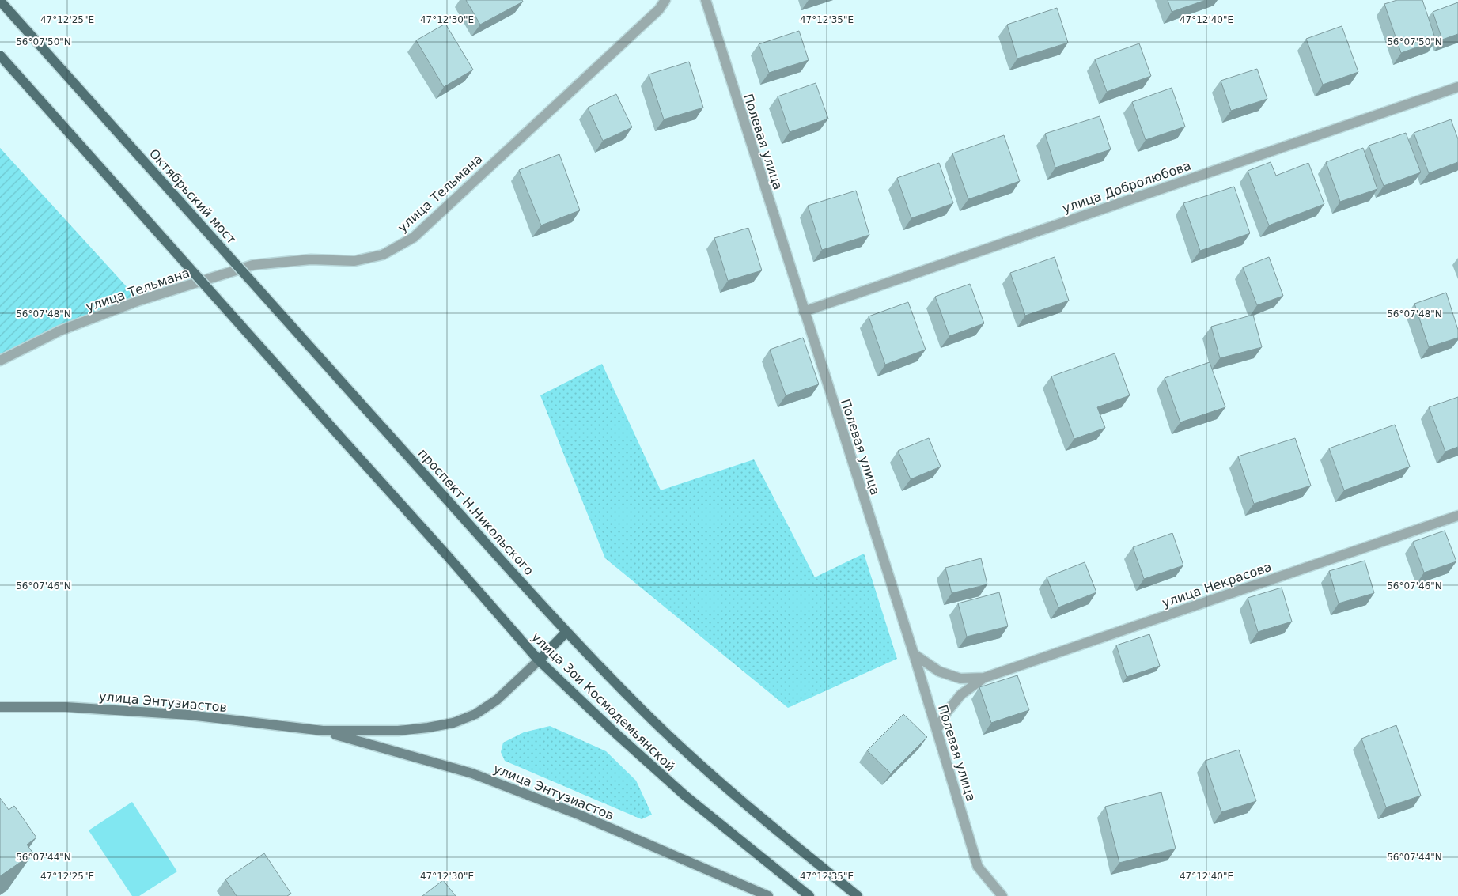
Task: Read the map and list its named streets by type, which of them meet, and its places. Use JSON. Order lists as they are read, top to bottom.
{
  "streets": {
    "main road": [
      "Октябрьский мост",
      "проспект Н.Никольского",
      "улица Энтузиастов",
      "улица Зои Космодемьянской"
    ],
    "street": [
      "Полевая улица",
      "улица Добролюбова",
      "улица Тельмана",
      "улица Некрасова"
    ]
  },
  "crossings": [
    ["Полевая улица", "улица Добролюбова"],
    ["Полевая улица", "улица Некрасова"],
    ["Октябрьский мост", "проспект Н.Никольского"],
    ["проспект Н.Никольского", "улица Зои Космодемьянской"],
    ["улица Энтузиастов", "улица Зои Космодемьянской"]
  ],
  "coordinates": [
    "47°12'25\"E",
    "47°12'30\"E",
    "47°12'35\"E",
    "47°12'40\"E",
    "56°07'50\"N",
    "56°07'48\"N",
    "56°07'46\"N",
    "56°07'44\"N"
  ]
}
